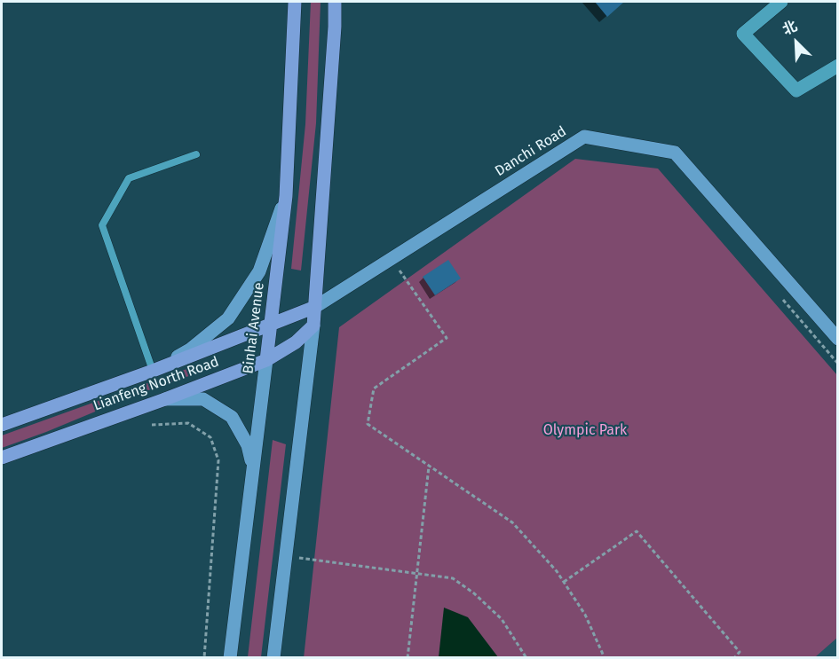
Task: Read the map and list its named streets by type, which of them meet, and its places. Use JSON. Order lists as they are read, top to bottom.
{
  "streets": {
    "main road": ["Danchi Road", "Binhai Avenue", "Lianfeng North Road"]
  },
  "crossings": [
    ["Danchi Road", "Lianfeng North Road"],
    ["Binhai Avenue", "Lianfeng North Road"]
  ],
  "parks": ["Olympic Park"],
  "north": "top left"
}
